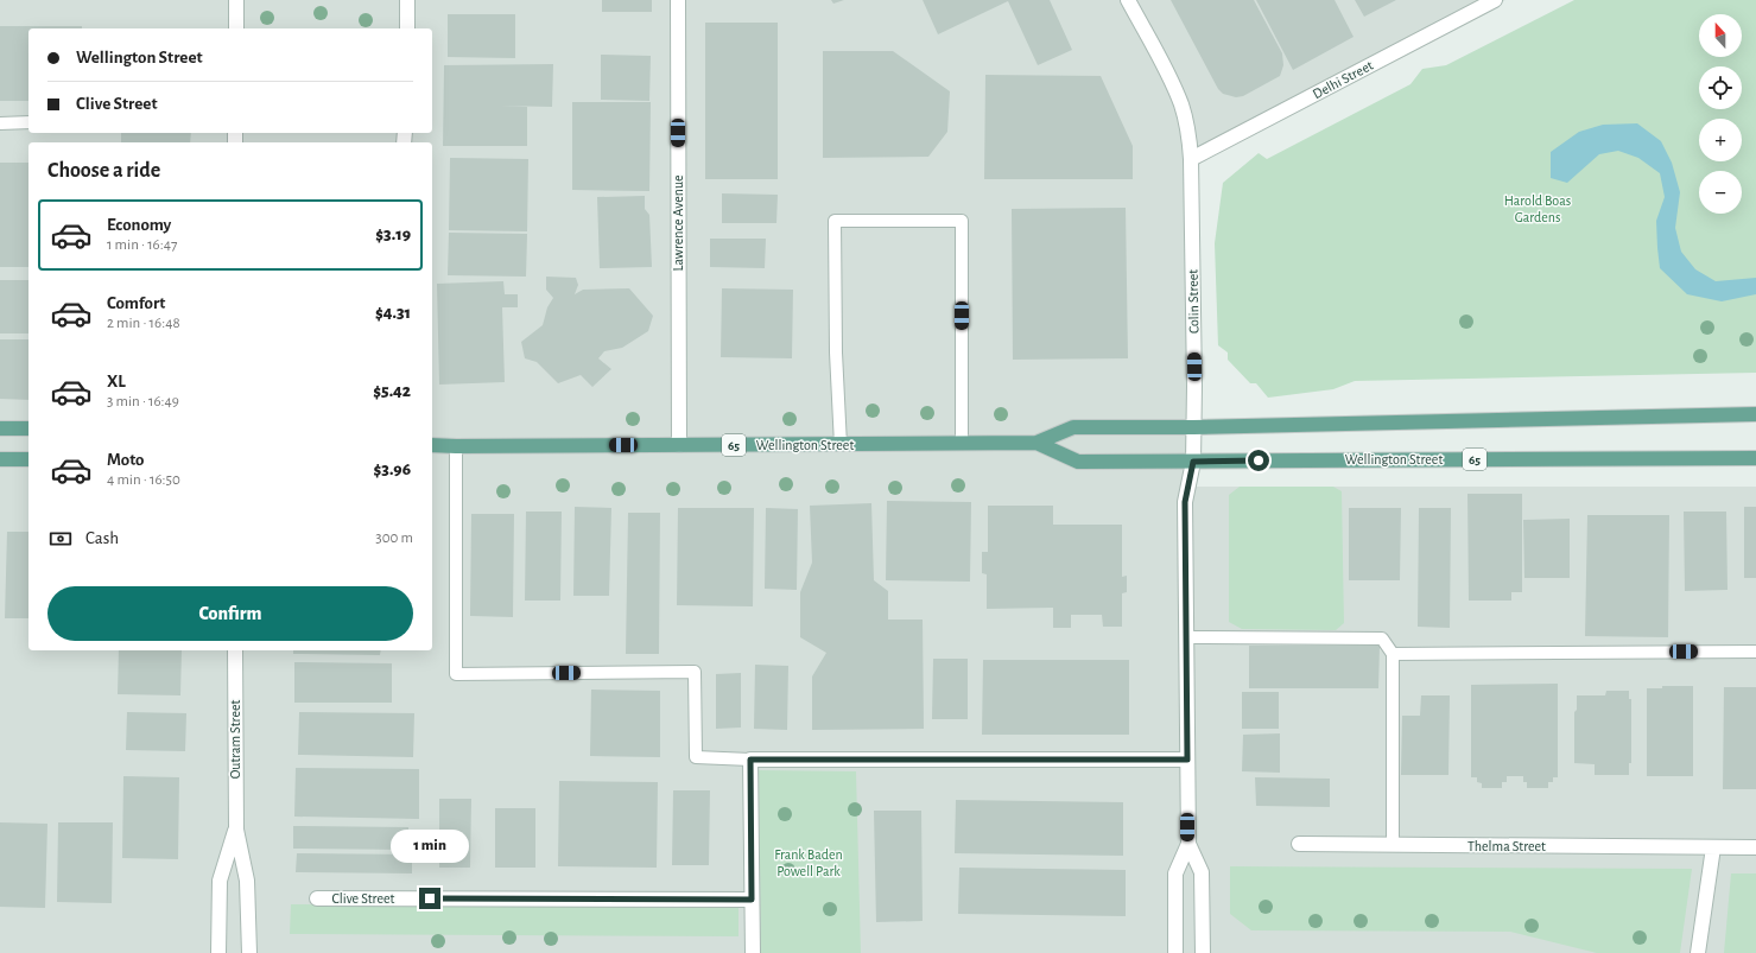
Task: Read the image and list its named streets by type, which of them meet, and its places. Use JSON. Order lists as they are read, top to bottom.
{
  "streets": {
    "main road": ["65", "Wellington Street"],
    "street": [
      "Delhi Street",
      "Lawrence Avenue",
      "Colin Street",
      "Outram Street",
      "Thelma Street",
      "Clive Street"
    ]
  },
  "crossings": [
    ["Delhi Street", "Colin Street"],
    ["Lawrence Avenue", "Wellington Street"],
    ["Colin Street", "Wellington Street"]
  ],
  "parks": ["Harold Boas Gardens", "Frank Baden Powell Park"],
  "north": "top",
  "page": {
    "map_buttons": ["+", "−"],
    "banner": ["Wellington Street", "Clive Street"],
    "heading": "Choose a ride",
    "list": [
      {
        "name": "Economy",
        "note": "1 min · 16:47",
        "value": "$3.19"
      },
      {
        "name": "Comfort",
        "note": "2 min · 16:48",
        "value": "$4.31"
      },
      {
        "name": "XL",
        "note": "3 min · 16:49",
        "value": "$5.42"
      },
      {
        "name": "Moto",
        "note": "4 min · 16:50",
        "value": "$3.96"
      }
    ],
    "pay": ["Cash", "300 m"],
    "buttons": "Confirm",
    "bubble": "1 min"
  }
}
